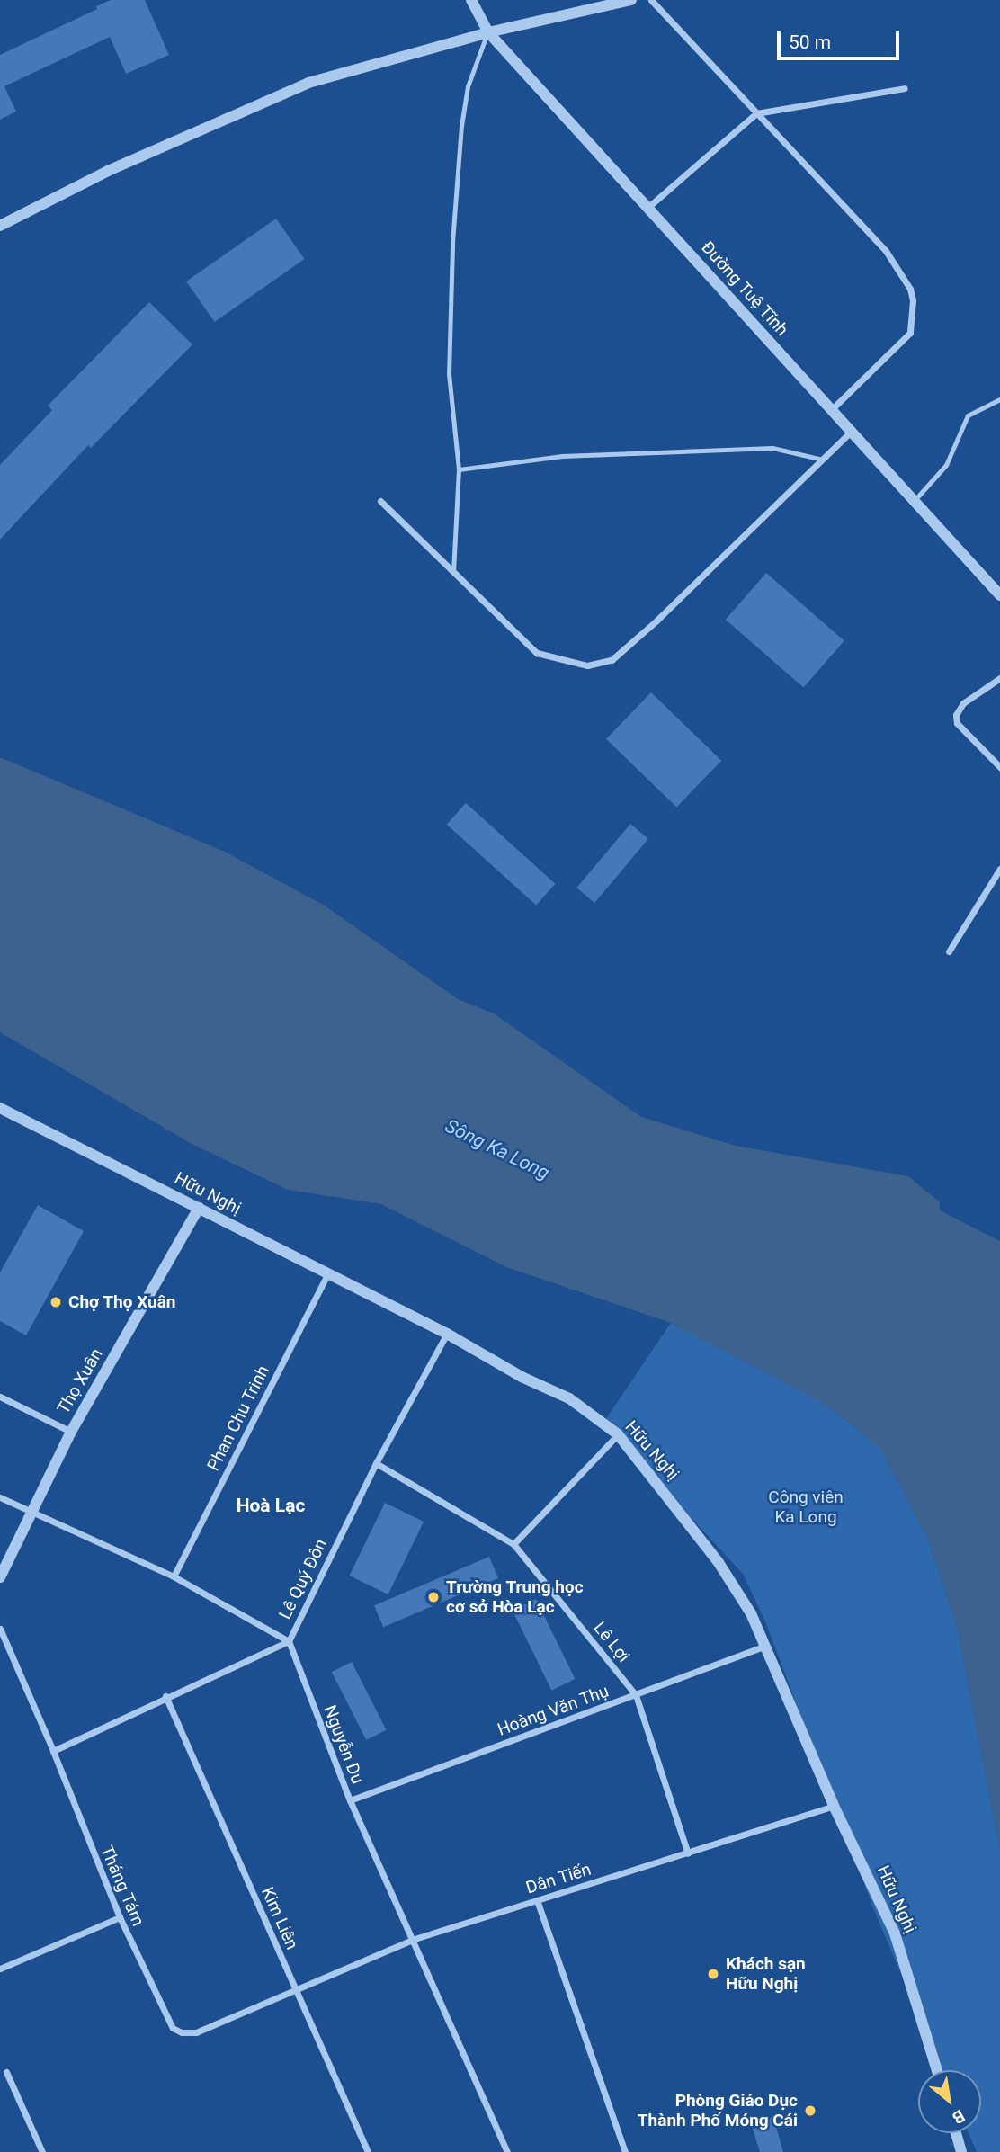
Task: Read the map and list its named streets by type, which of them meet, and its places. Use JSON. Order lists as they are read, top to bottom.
{
  "streets": {
    "street": [
      "Đường Tuệ Tĩnh",
      "Hữu Nghị",
      "Thọ Xuân",
      "Phan Chu Trinh",
      "Lê Quý Đôn",
      "Lê Lợi",
      "Hoàng Văn Thụ",
      "Nguyễn Du",
      "Dân Tiến",
      "Tháng Tám",
      "Kim Liên"
    ]
  },
  "crossings": [
    ["Hữu Nghị", "Thọ Xuân"],
    ["Hữu Nghị", "Phan Chu Trinh"],
    ["Hữu Nghị", "Lê Quý Đôn"],
    ["Hữu Nghị", "Hoàng Văn Thụ"],
    ["Hữu Nghị", "Dân Tiến"],
    ["Lê Quý Đôn", "Lê Lợi"],
    ["Lê Quý Đôn", "Nguyễn Du"],
    ["Lê Quý Đôn", "Tháng Tám"],
    ["Lê Quý Đôn", "Kim Liên"],
    ["Lê Lợi", "Hoàng Văn Thụ"],
    ["Lê Lợi", "Dân Tiến"],
    ["Hoàng Văn Thụ", "Nguyễn Du"],
    ["Nguyễn Du", "Dân Tiến"],
    ["Dân Tiến", "Tháng Tám"],
    ["Dân Tiến", "Kim Liên"],
    ["Tháng Tám", "Kim Liên"]
  ],
  "districts": ["Hoà Lạc"],
  "water": ["Sông Ka Long"],
  "parks": ["Công viên Ka Long"],
  "places": [
    "Chợ Thọ Xuân",
    "Trường Trung học cơ sở Hòa Lạc",
    "Khách sạn Hữu Nghị",
    "Phòng Giáo Dục Thành Phố Móng Cái"
  ],
  "scale_bar": "50 m",
  "north": "bottom right"
}
